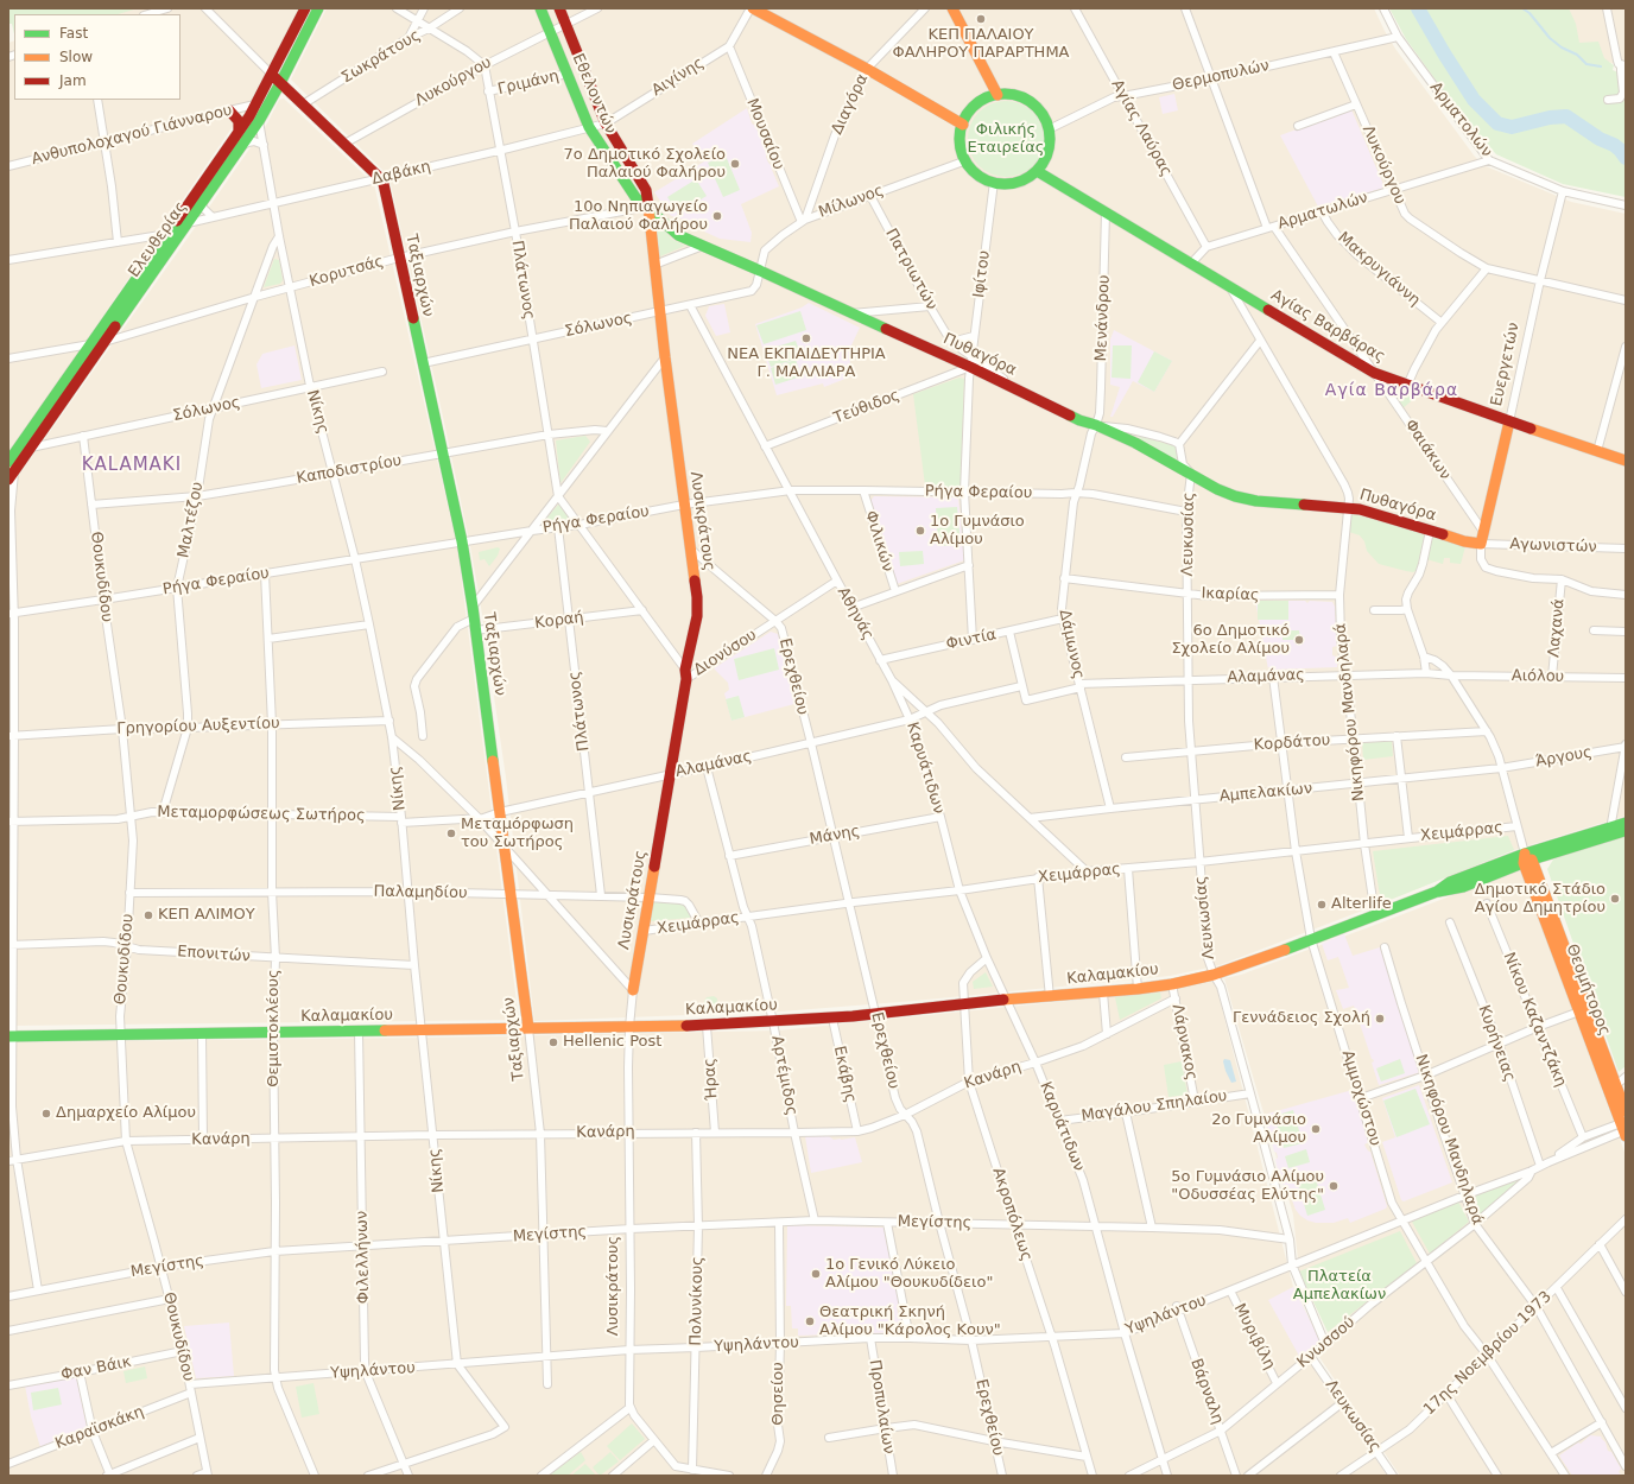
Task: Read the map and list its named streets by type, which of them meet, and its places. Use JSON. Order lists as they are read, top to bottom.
{
  "streets": {
    "street": [
      "Σωκράτους",
      "Θερμοπυλών",
      "Αιγίνης",
      "Λυκούργου",
      "Γριμάνη",
      "Εθελοντών",
      "Διαγόρα",
      "Αρματολών",
      "Αγίας Λαύρας",
      "Μουσαίου",
      "Ανθυπολοχαγού Γιάνναρου",
      "Δαβάκη",
      "Μίλωνος",
      "Αρματωλών",
      "Ελευθερίας",
      "Πατριωτών",
      "Μακρυγιάννη",
      "Κορυτσάς",
      "Ιφίτου",
      "Ταξιαρχών",
      "Πλάτωνος",
      "Μενάνδρου",
      "Σόλωνος",
      "Αγίας Βαρβάρας",
      "Πυθαγόρα",
      "Ευεργετών",
      "Τεύθιδος",
      "Νίκης",
      "Φαιάκων",
      "Καποδιστρίου",
      "Ρήγα Φεραίου",
      "Μαλτέζου",
      "Λυσικράτους",
      "Λευκωσίας",
      "Φιλικών",
      "Αγωνιστών",
      "Θουκυδίδου",
      "Ικαρίας",
      "Αθηνάς",
      "Κοραή",
      "Λαχανά",
      "Φιντία",
      "Δάμωνος",
      "Διονύσου",
      "Ερεχθείου",
      "Αλαμάνας",
      "Αιόλου",
      "Νικηφόρου Μανδηλαρά",
      "Γρηγορίου Αυξεντίου",
      "Κορδάτου",
      "Άργους",
      "Καρυάτιδων",
      "Αμπελακίων",
      "Μεταμορφώσεως Σωτήρος",
      "Χειμάρρας",
      "Μάνης",
      "Παλαμηδίου",
      "Επονιτών",
      "Καλαμακίου",
      "Θεομήτορος",
      "Νίκου Καζαντζάκη",
      "Θεμιστοκλέους",
      "Λάρνακος",
      "Κυρήνειας",
      "Εκάβης",
      "Αρτέμιδος",
      "Κανάρη",
      "Ήρας",
      "Αμμοχώστου",
      "Μαγάλου Σπηλαίου",
      "Ακροπόλεως",
      "Μεγίστης",
      "Φιλελλήνων",
      "Πολυνίκους",
      "Υψηλάντου",
      "Μυριβίλη",
      "Κνωσσού",
      "17ης Νοεμβρίου 1973",
      "Φαν Βάικ",
      "Βάρναλη",
      "Θησείου",
      "Προπυλαίων",
      "Καραϊσκάκη"
    ]
  },
  "crossings": [
    ["Θερμοπυλών", "Λυκούργου"],
    ["Θερμοπυλών", "Αρματολών"],
    ["Θερμοπυλών", "Αγίας Λαύρας"],
    ["Θερμοπυλών", "Μίλωνος"],
    ["Θερμοπυλών", "Ιφίτου"],
    ["Θερμοπυλών", "Αγίας Βαρβάρας"],
    ["Θερμοπυλών", "Φαιάκων"],
    ["Αιγίνης", "Εθελοντών"],
    ["Αιγίνης", "Μουσαίου"],
    ["Αιγίνης", "Δαβάκη"],
    ["Λυκούργου", "Εθελοντών"],
    ["Λυκούργου", "Αρματωλών"],
    ["Λυκούργου", "Πλάτωνος"],
    ["Λυκούργου", "Ευεργετών"],
    ["Γριμάνη", "Εθελοντών"],
    ["Γριμάνη", "Πλάτωνος"],
    ["Εθελοντών", "Δαβάκη"],
    ["Εθελοντών", "Μίλωνος"],
    ["Εθελοντών", "Κορυτσάς"],
    ["Εθελοντών", "Σόλωνος"],
    ["Εθελοντών", "Πυθαγόρα"],
    ["Εθελοντών", "Λυσικράτους"],
    ["Διαγόρα", "Μουσαίου"],
    ["Διαγόρα", "Μίλωνος"],
    ["Αρματολών", "Αρματωλών"],
    ["Αρματολών", "Ευεργετών"],
    ["Αγίας Λαύρας", "Αρματωλών"],
    ["Μουσαίου", "Μίλωνος"],
    ["Ανθυπολοχαγού Γιάνναρου", "Ελευθερίας"],
    ["Δαβάκη", "Ελευθερίας"],
    ["Δαβάκη", "Ταξιαρχών"],
    ["Δαβάκη", "Πλάτωνος"],
    ["Δαβάκη", "Νίκης"],
    ["Μίλωνος", "Πατριωτών"],
    ["Μίλωνος", "Ιφίτου"],
    ["Μίλωνος", "Σόλωνος"],
    ["Μίλωνος", "Αγίας Βαρβάρας"],
    ["Μίλωνος", "Πυθαγόρα"],
    ["Αρματωλών", "Μακρυγιάννη"],
    ["Αρματωλών", "Αγίας Βαρβάρας"],
    ["Αρματωλών", "Φαιάκων"],
    ["Ελευθερίας", "Κορυτσάς"],
    ["Ελευθερίας", "Σόλωνος"],
    ["Ελευθερίας", "Νίκης"],
    ["Πατριωτών", "Ιφίτου"],
    ["Πατριωτών", "Πυθαγόρα"],
    ["Πατριωτών", "Τεύθιδος"],
    ["Κορυτσάς", "Ταξιαρχών"],
    ["Κορυτσάς", "Πλάτωνος"],
    ["Κορυτσάς", "Νίκης"],
    ["Κορυτσάς", "Μαλτέζου"],
    ["Ιφίτου", "Αγίας Βαρβάρας"],
    ["Ιφίτου", "Πυθαγόρα"],
    ["Ιφίτου", "Τεύθιδος"],
    ["Ιφίτου", "Ρήγα Φεραίου"],
    ["Ιφίτου", "Φιντία"],
    ["Ταξιαρχών", "Σόλωνος"],
    ["Ταξιαρχών", "Καποδιστρίου"],
    ["Ταξιαρχών", "Ρήγα Φεραίου"],
    ["Ταξιαρχών", "Κοραή"],
    ["Ταξιαρχών", "Αλαμάνας"],
    ["Ταξιαρχών", "Παλαμηδίου"],
    ["Ταξιαρχών", "Καλαμακίου"],
    ["Ταξιαρχών", "Κανάρη"],
    ["Ταξιαρχών", "Μεγίστης"],
    ["Ταξιαρχών", "Υψηλάντου"],
    ["Πλάτωνος", "Σόλωνος"],
    ["Πλάτωνος", "Καποδιστρίου"],
    ["Πλάτωνος", "Ρήγα Φεραίου"],
    ["Πλάτωνος", "Κοραή"],
    ["Πλάτωνος", "Αλαμάνας"],
    ["Πλάτωνος", "Παλαμηδίου"],
    ["Μενάνδρου", "Αγίας Βαρβάρας"],
    ["Μενάνδρου", "Πυθαγόρα"],
    ["Μενάνδρου", "Δάμωνος"],
    ["Σόλωνος", "Πυθαγόρα"],
    ["Σόλωνος", "Νίκης"],
    ["Σόλωνος", "Μαλτέζου"],
    ["Σόλωνος", "Λυσικράτους"],
    ["Σόλωνος", "Θουκυδίδου"],
    ["Σόλωνος", "Αθηνάς"],
    ["Αγίας Βαρβάρας", "Ευεργετών"],
    ["Αγίας Βαρβάρας", "Φαιάκων"],
    ["Πυθαγόρα", "Ευεργετών"],
    ["Πυθαγόρα", "Τεύθιδος"],
    ["Πυθαγόρα", "Φαιάκων"],
    ["Πυθαγόρα", "Λευκωσίας"],
    ["Πυθαγόρα", "Αγωνιστών"],
    ["Πυθαγόρα", "Δάμωνος"],
    ["Πυθαγόρα", "Νικηφόρου Μανδηλαρά"],
    ["Ευεργετών", "Φαιάκων"],
    ["Ευεργετών", "Αγωνιστών"],
    ["Τεύθιδος", "Αθηνάς"],
    ["Νίκης", "Καποδιστρίου"],
    ["Νίκης", "Ρήγα Φεραίου"],
    ["Νίκης", "Μαλτέζου"],
    ["Νίκης", "Αλαμάνας"],
    ["Νίκης", "Γρηγορίου Αυξεντίου"],
    ["Νίκης", "Μεταμορφώσεως Σωτήρος"],
    ["Νίκης", "Παλαμηδίου"],
    ["Νίκης", "Επονιτών"],
    ["Νίκης", "Καλαμακίου"],
    ["Νίκης", "Κανάρη"],
    ["Νίκης", "Μεγίστης"],
    ["Νίκης", "Υψηλάντου"],
    ["Φαιάκων", "Αγωνιστών"],
    ["Καποδιστρίου", "Μαλτέζου"],
    ["Καποδιστρίου", "Θουκυδίδου"],
    ["Ρήγα Φεραίου", "Μαλτέζου"],
    ["Ρήγα Φεραίου", "Λυσικράτους"],
    ["Ρήγα Φεραίου", "Λευκωσίας"],
    ["Ρήγα Φεραίου", "Φιλικών"],
    ["Ρήγα Φεραίου", "Θουκυδίδου"],
    ["Ρήγα Φεραίου", "Αθηνάς"],
    ["Ρήγα Φεραίου", "Δάμωνος"],
    ["Ρήγα Φεραίου", "Θεμιστοκλέους"],
    ["Μαλτέζου", "Γρηγορίου Αυξεντίου"],
    ["Μαλτέζου", "Μεταμορφώσεως Σωτήρος"],
    ["Λυσικράτους", "Διονύσου"],
    ["Λυσικράτους", "Αλαμάνας"],
    ["Λυσικράτους", "Χειμάρρας"],
    ["Λυσικράτους", "Παλαμηδίου"],
    ["Λυσικράτους", "Καλαμακίου"],
    ["Λυσικράτους", "Κανάρη"],
    ["Λυσικράτους", "Μεγίστης"],
    ["Λυσικράτους", "Υψηλάντου"],
    ["Λευκωσίας", "Ικαρίας"],
    ["Λευκωσίας", "Αλαμάνας"],
    ["Λευκωσίας", "Κορδάτου"],
    ["Λευκωσίας", "Αμπελακίων"],
    ["Λευκωσίας", "Χειμάρρας"],
    ["Λευκωσίας", "Καλαμακίου"],
    ["Λευκωσίας", "Μαγάλου Σπηλαίου"],
    ["Λευκωσίας", "Μεγίστης"],
    ["Λευκωσίας", "Υψηλάντου"],
    ["Λευκωσίας", "Κνωσσού"],
    ["Λευκωσίας", "17ης Νοεμβρίου 1973"],
    ["Θουκυδίδου", "Γρηγορίου Αυξεντίου"],
    ["Θουκυδίδου", "Μεταμορφώσεως Σωτήρος"],
    ["Θουκυδίδου", "Παλαμηδίου"],
    ["Θουκυδίδου", "Επονιτών"],
    ["Θουκυδίδου", "Καλαμακίου"],
    ["Θουκυδίδου", "Κανάρη"],
    ["Θουκυδίδου", "Μεγίστης"],
    ["Θουκυδίδου", "Υψηλάντου"],
    ["Θουκυδίδου", "Φαν Βάικ"],
    ["Θουκυδίδου", "Καραϊσκάκη"],
    ["Ικαρίας", "Δάμωνος"],
    ["Ικαρίας", "Νικηφόρου Μανδηλαρά"],
    ["Αθηνάς", "Φιντία"],
    ["Αθηνάς", "Διονύσου"],
    ["Αθηνάς", "Αλαμάνας"],
    ["Αθηνάς", "Καρυάτιδων"],
    ["Αθηνάς", "Αμπελακίων"],
    ["Αθηνάς", "Χειμάρρας"],
    ["Λαχανά", "Αιόλου"],
    ["Φιντία", "Δάμωνος"],
    ["Δάμωνος", "Αλαμάνας"],
    ["Δάμωνος", "Αμπελακίων"],
    ["Διονύσου", "Ερεχθείου"],
    ["Ερεχθείου", "Αλαμάνας"],
    ["Ερεχθείου", "Χειμάρρας"],
    ["Ερεχθείου", "Μάνης"],
    ["Ερεχθείου", "Καλαμακίου"],
    ["Ερεχθείου", "Κανάρη"],
    ["Ερεχθείου", "Μεγίστης"],
    ["Ερεχθείου", "Υψηλάντου"],
    ["Αλαμάνας", "Αιόλου"],
    ["Αλαμάνας", "Νικηφόρου Μανδηλαρά"],
    ["Αλαμάνας", "Καρυάτιδων"],
    ["Αλαμάνας", "Μεταμορφώσεως Σωτήρος"],
    ["Αλαμάνας", "Θεομήτορος"],
    ["Αλαμάνας", "Αρτέμιδος"],
    ["Αλαμάνας", "Αμμοχώστου"],
    ["Αιόλου", "Θεομήτορος"],
    ["Νικηφόρου Μανδηλαρά", "Κορδάτου"],
    ["Νικηφόρου Μανδηλαρά", "Αμπελακίων"],
    ["Νικηφόρου Μανδηλαρά", "Χειμάρρας"],
    ["Νικηφόρου Μανδηλαρά", "Καλαμακίου"],
    ["Νικηφόρου Μανδηλαρά", "Υψηλάντου"],
    ["Νικηφόρου Μανδηλαρά", "Κνωσσού"],
    ["Νικηφόρου Μανδηλαρά", "17ης Νοεμβρίου 1973"],
    ["Γρηγορίου Αυξεντίου", "Θεμιστοκλέους"],
    ["Κορδάτου", "Θεομήτορος"],
    ["Κορδάτου", "Αμμοχώστου"],
    ["Άργους", "Αμπελακίων"],
    ["Άργους", "Θεομήτορος"],
    ["Καρυάτιδων", "Χειμάρρας"],
    ["Καρυάτιδων", "Μάνης"],
    ["Καρυάτιδων", "Καλαμακίου"],
    ["Καρυάτιδων", "Κανάρη"],
    ["Καρυάτιδων", "Μαγάλου Σπηλαίου"],
    ["Καρυάτιδων", "Ακροπόλεως"],
    ["Καρυάτιδων", "Μεγίστης"],
    ["Καρυάτιδων", "Υψηλάντου"],
    ["Καρυάτιδων", "Κνωσσού"],
    ["Αμπελακίων", "Θεομήτορος"],
    ["Αμπελακίων", "Αμμοχώστου"],
    ["Μεταμορφώσεως Σωτήρος", "Θεμιστοκλέους"],
    ["Χειμάρρας", "Παλαμηδίου"],
    ["Χειμάρρας", "Θεομήτορος"],
    ["Χειμάρρας", "Αρτέμιδος"],
    ["Χειμάρρας", "Αμμοχώστου"],
    ["Μάνης", "Αρτέμιδος"],
    ["Παλαμηδίου", "Θεμιστοκλέους"],
    ["Επονιτών", "Θεμιστοκλέους"],
    ["Καλαμακίου", "Θεομήτορος"],
    ["Καλαμακίου", "Θεμιστοκλέους"],
    ["Καλαμακίου", "Λάρνακος"],
    ["Καλαμακίου", "Εκάβης"],
    ["Καλαμακίου", "Αρτέμιδος"],
    ["Καλαμακίου", "Ήρας"],
    ["Καλαμακίου", "Αμμοχώστου"],
    ["Καλαμακίου", "Ακροπόλεως"],
    ["Καλαμακίου", "Φιλελλήνων"],
    ["Θεομήτορος", "Υψηλάντου"],
    ["Νίκου Καζαντζάκη", "Υψηλάντου"],
    ["Θεμιστοκλέους", "Κανάρη"],
    ["Θεμιστοκλέους", "Μεγίστης"],
    ["Θεμιστοκλέους", "Υψηλάντου"],
    ["Λάρνακος", "Κανάρη"],
    ["Λάρνακος", "Μαγάλου Σπηλαίου"],
    ["Κυρήνειας", "Υψηλάντου"],
    ["Εκάβης", "Κανάρη"],
    ["Αρτέμιδος", "Κανάρη"],
    ["Αρτέμιδος", "Μεγίστης"],
    ["Κανάρη", "Ήρας"],
    ["Κανάρη", "Ακροπόλεως"],
    ["Κανάρη", "Φιλελλήνων"],
    ["Κανάρη", "Πολυνίκους"],
    ["Αμμοχώστου", "Υψηλάντου"],
    ["Αμμοχώστου", "Κνωσσού"],
    ["Αμμοχώστου", "17ης Νοεμβρίου 1973"],
    ["Ακροπόλεως", "Μεγίστης"],
    ["Ακροπόλεως", "Υψηλάντου"],
    ["Μεγίστης", "Φιλελλήνων"],
    ["Μεγίστης", "Πολυνίκους"],
    ["Μεγίστης", "Θησείου"],
    ["Φιλελλήνων", "Υψηλάντου"],
    ["Πολυνίκους", "Υψηλάντου"],
    ["Υψηλάντου", "Μυριβίλη"],
    ["Υψηλάντου", "Κνωσσού"],
    ["Υψηλάντου", "Βάρναλη"],
    ["Υψηλάντου", "Θησείου"],
    ["Υψηλάντου", "Προπυλαίων"],
    ["Υψηλάντου", "Καραϊσκάκη"],
    ["Μυριβίλη", "Κνωσσού"],
    ["Κνωσσού", "Βάρναλη"]
  ],
  "districts": ["Αγία Βαρβάρα", "KALAMAKI"],
  "parks": ["Φιλικής Εταιρείας", "Πλατεία Αμπελακίων"],
  "places": [
    "ΚΕΠ ΠΑΛΑΙΟΥ ΦΑΛΗΡΟΥ ΠΑΡΑΡΤΗΜΑ",
    "7ο Δημοτικό Σχολείο Παλαιού Φαλήρου",
    "10ο Νηπιαγωγείο Παλαιού Φαλήρου",
    "ΝΕΑ ΕΚΠΑΙΔΕΥΤΗΡΙΑ Γ. ΜΑΛΛΙΑΡΑ",
    "1ο Γυμνάσιο Αλίμου",
    "6ο Δημοτικό Σχολείο Αλίμου",
    "Μεταμόρφωση του Σωτήρος",
    "Δημοτικό Στάδιο Αγίου Δημητρίου",
    "Alterlife",
    "ΚΕΠ ΑΛΙΜΟΥ",
    "Γεννάδειος Σχολή",
    "Hellenic Post",
    "Δημαρχείο Αλίμου",
    "2ο Γυμνάσιο Αλίμου",
    "5ο Γυμνάσιο Αλίμου \"Οδυσσέας Ελύτης\"",
    "1ο Γενικό Λύκειο Αλίμου \"Θουκυδίδειο\"",
    "Θεατρική Σκηνή Αλίμου \"Κάρολος Κουν\""
  ],
  "legend": ["Fast", "Slow", "Jam"]
}
